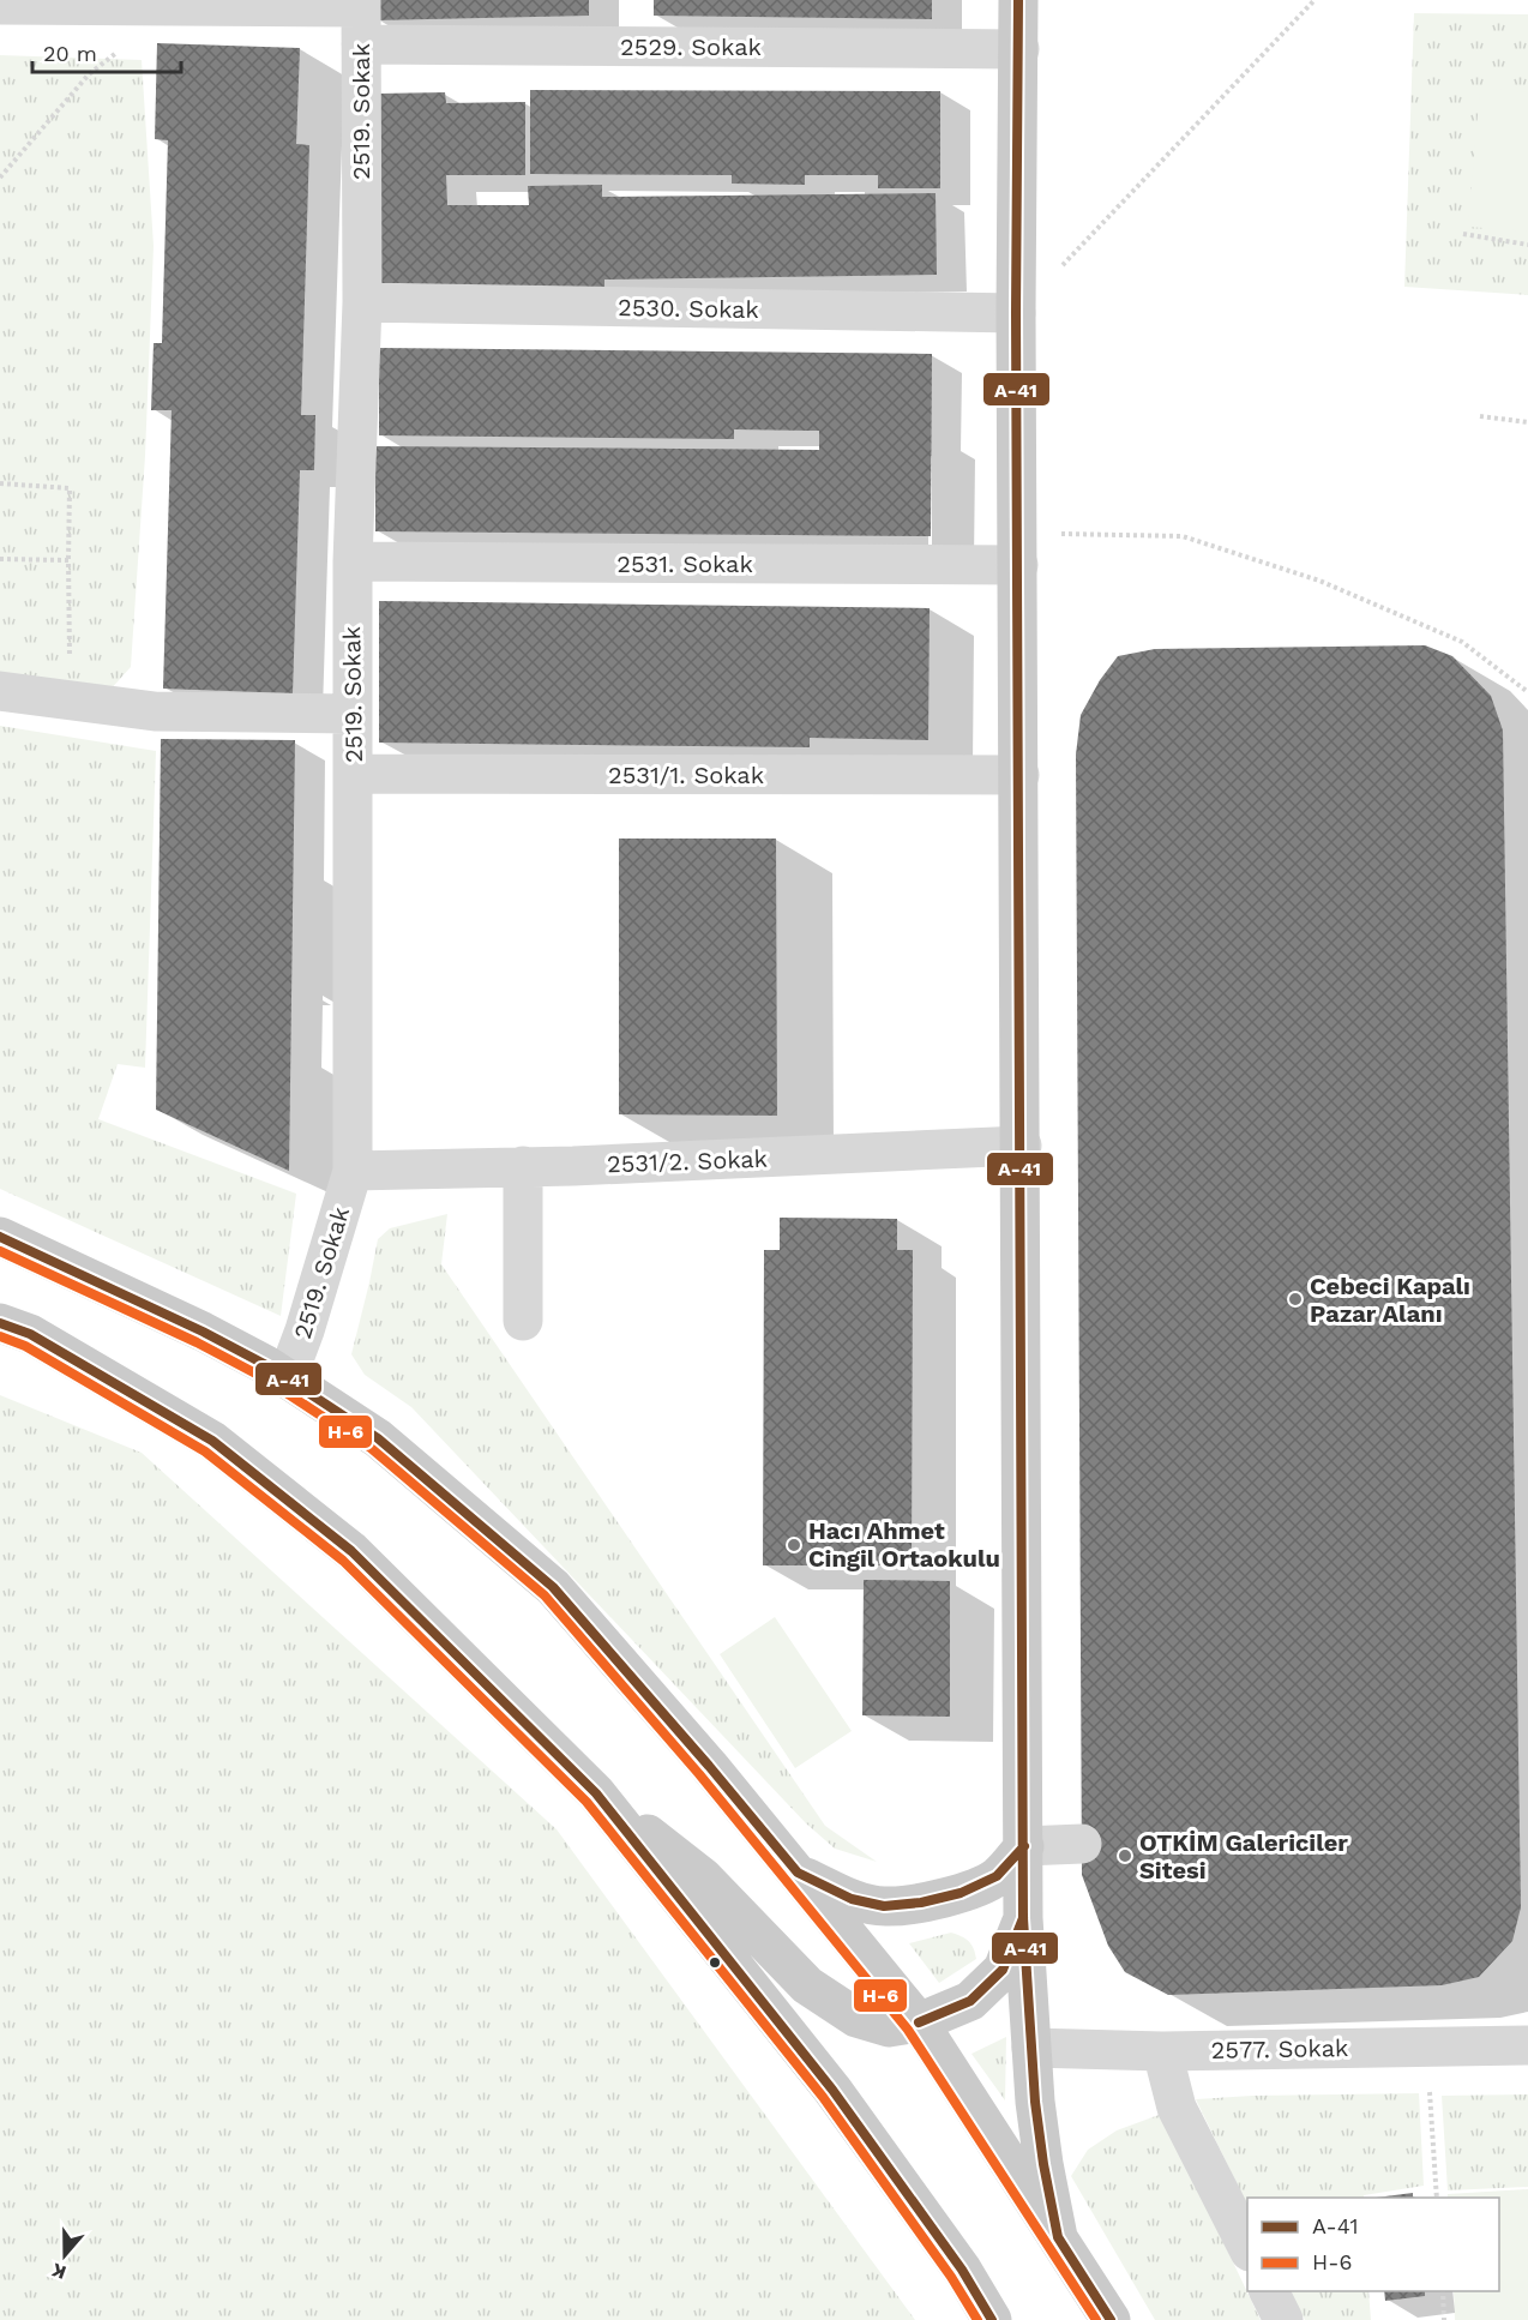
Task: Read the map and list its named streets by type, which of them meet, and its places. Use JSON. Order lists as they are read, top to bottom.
{
  "streets": {
    "street": [
      "2529. Sokak",
      "2519. Sokak",
      "2530. Sokak",
      "2531. Sokak",
      "2531/1. Sokak",
      "2531/2. Sokak",
      "2577. Sokak"
    ]
  },
  "crossings": [
    ["2529. Sokak", "2519. Sokak"],
    ["2519. Sokak", "2530. Sokak"],
    ["2519. Sokak", "2531. Sokak"],
    ["2519. Sokak", "2531/1. Sokak"],
    ["2519. Sokak", "2531/2. Sokak"]
  ],
  "places": ["Cebeci Kapalı Pazar Alanı", "Hacı Ahmet Cingil Ortaokulu", "OTKİM Galericiler Sitesi"],
  "lines": ["transit line A-41", "transit line H-6"],
  "legend": ["A-41", "H-6"],
  "scale_bar": "20 m",
  "north": "bottom"
}
